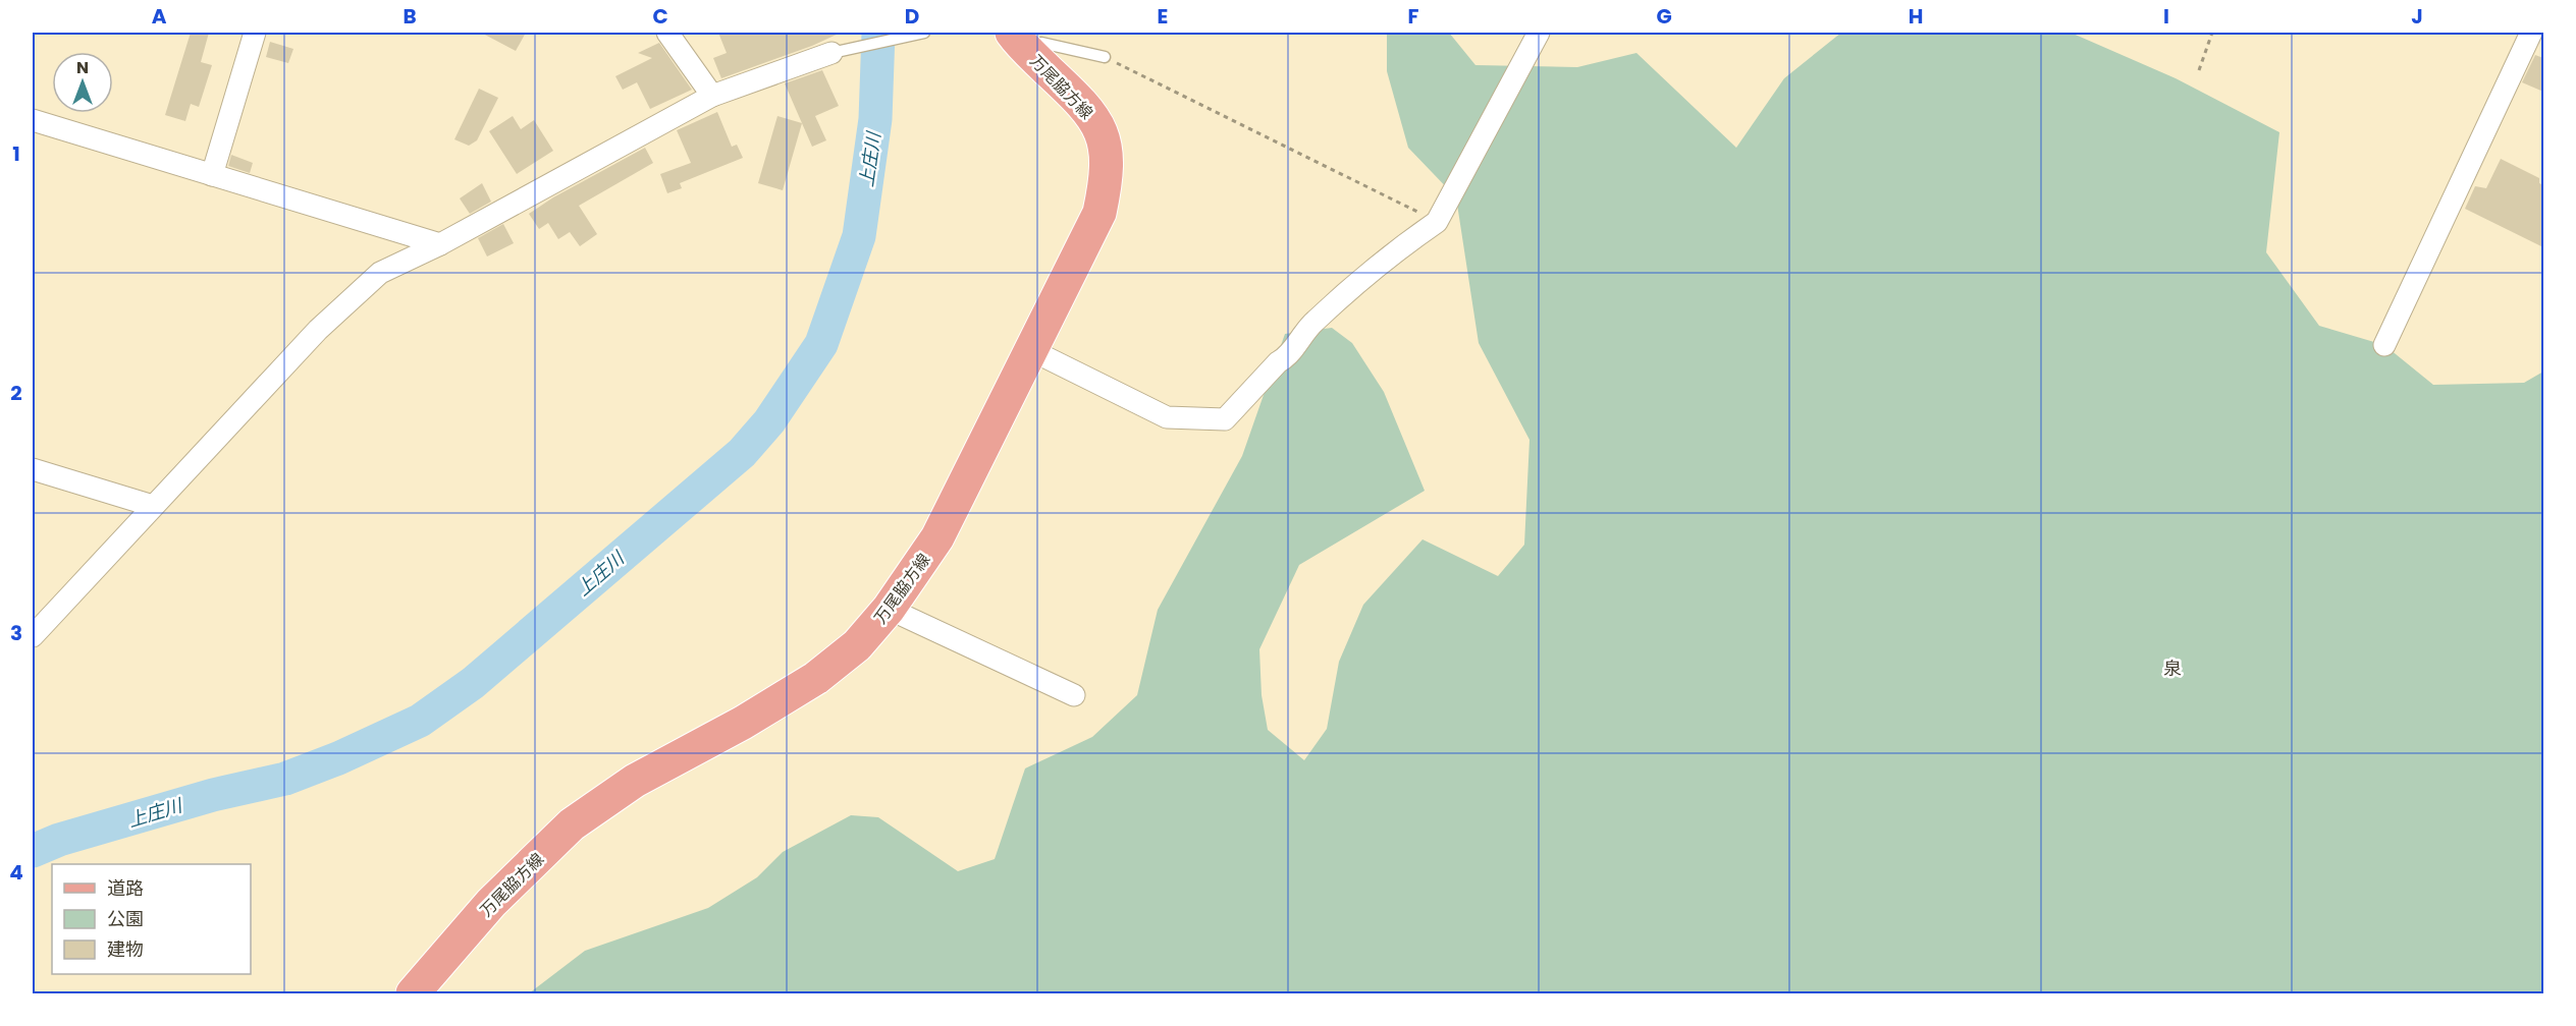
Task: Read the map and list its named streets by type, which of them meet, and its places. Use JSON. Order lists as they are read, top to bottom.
{
  "streets": {
    "main road": ["万尾脇方線"]
  },
  "districts": ["泉"],
  "water": ["上庄川"],
  "legend": ["道路", "公園", "建物"],
  "north": "top",
  "grid": {
    "columns": [
      "A",
      "B",
      "C",
      "D",
      "E",
      "F",
      "G",
      "H",
      "I",
      "J"
    ],
    "rows": [
      "1",
      "2",
      "3",
      "4"
    ]
  }
}
